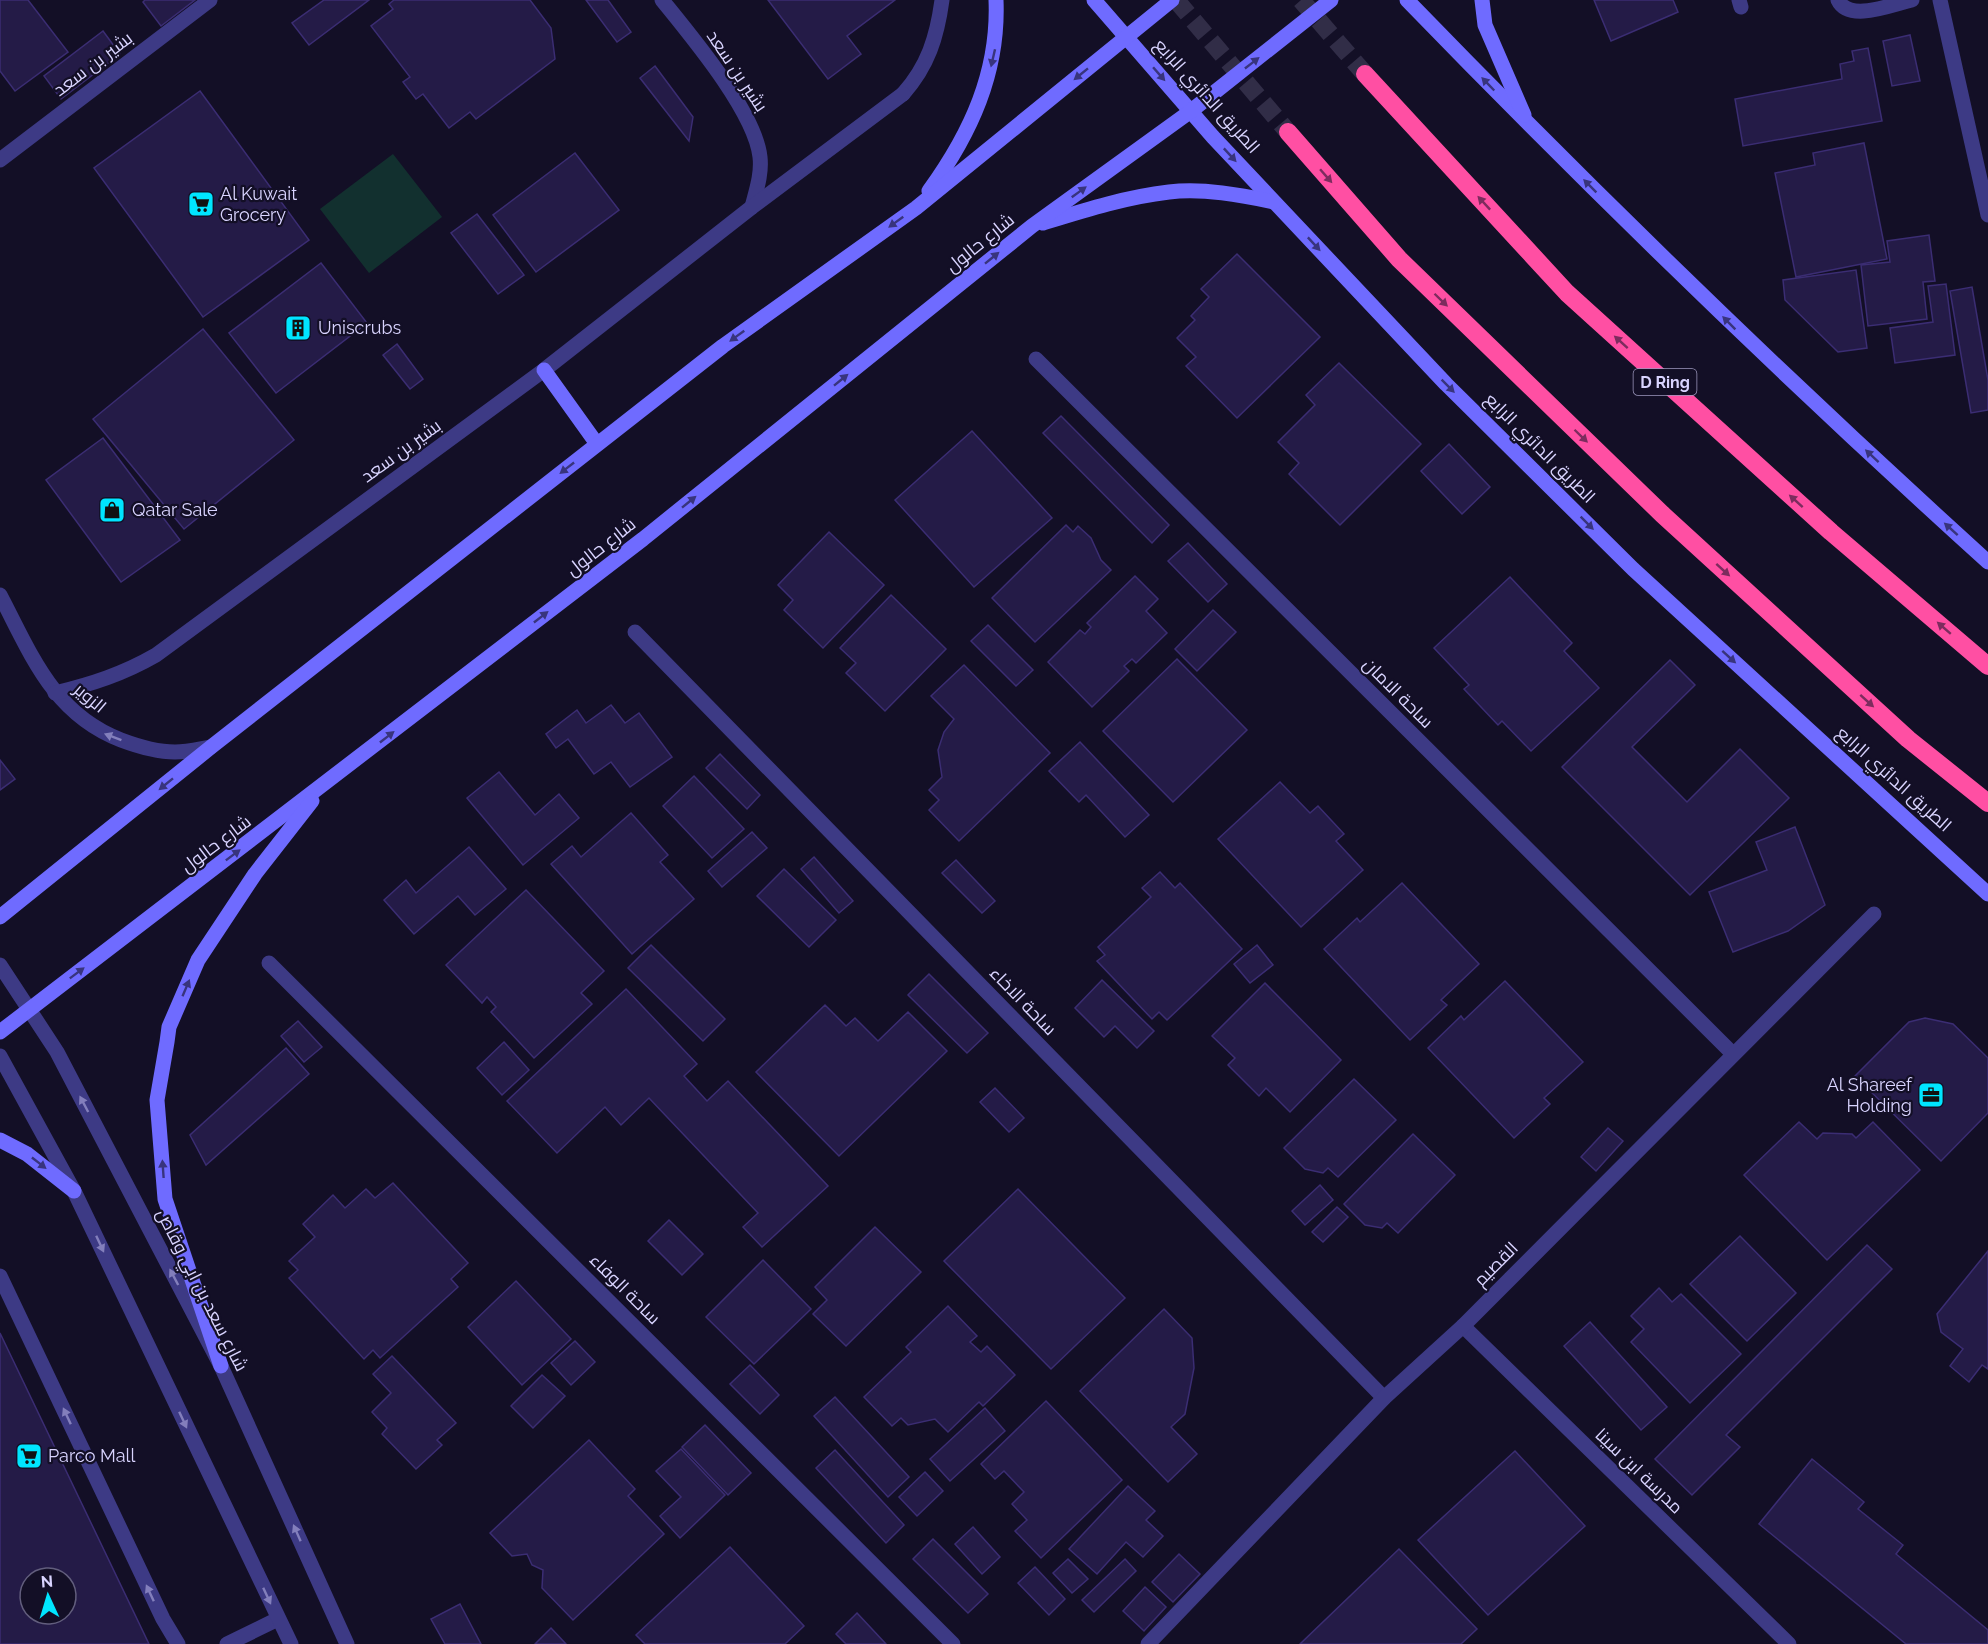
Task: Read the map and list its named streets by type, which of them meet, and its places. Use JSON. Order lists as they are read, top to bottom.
{
  "streets": {
    "highway": ["الطريق الدائري الرابع", "D Ring"],
    "main road": ["شارع حالول"],
    "street": [
      "بشير بن سعد",
      "ساحة الامان",
      "الزوير",
      "ساحة الاخاء",
      "القصيم",
      "ساحة الوفاء",
      "شارع سعد بن ابي وقاص",
      "مدرسة ابن سينا"
    ]
  },
  "crossings": [
    ["بشير بن سعد", "الزوير"],
    ["الطريق الدائري الرابع", "شارع حالول"],
    ["شارع حالول", "شارع سعد بن ابي وقاص"],
    ["ساحة الامان", "القصيم"],
    ["ساحة الاخاء", "القصيم"],
    ["القصيم", "مدرسة ابن سينا"]
  ],
  "one_way": ["الطريق الدائري الرابع", "الزوير"],
  "places": {
    "supermarket": ["Al Kuwait Grocery", "Parco Mall"],
    "building": ["Uniscrubs"],
    "shop": ["Qatar Sale"],
    "office": ["Al Shareef Holding"]
  },
  "north": "top"
}
